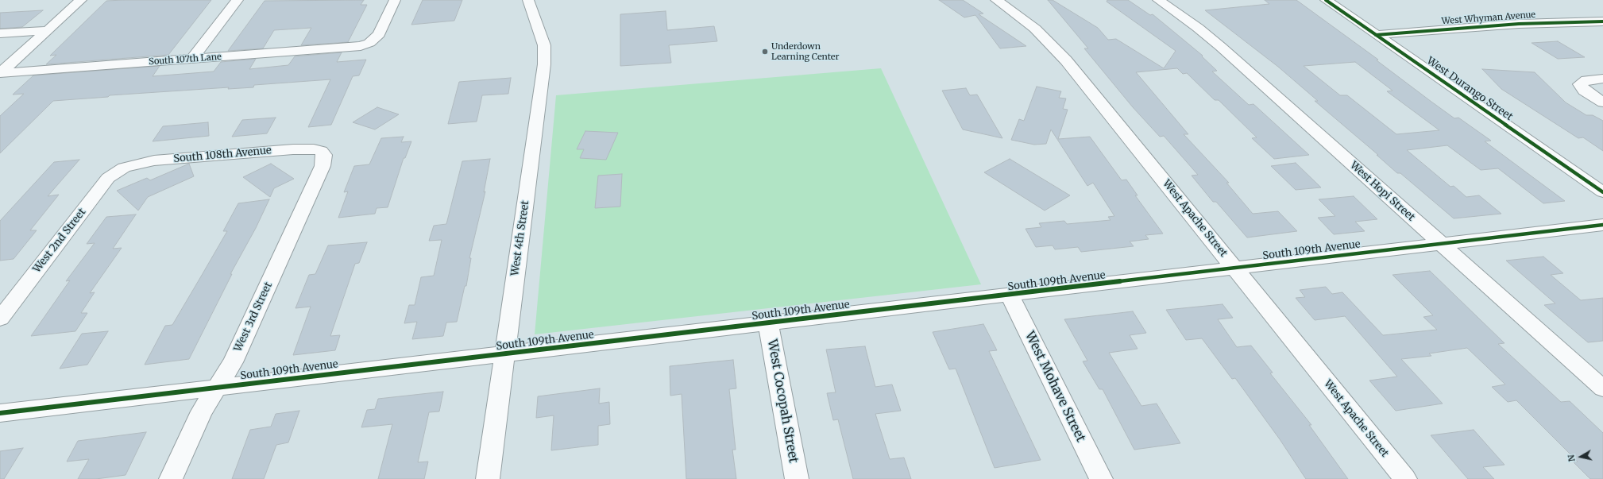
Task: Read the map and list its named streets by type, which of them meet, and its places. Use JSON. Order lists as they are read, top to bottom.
{
  "streets": {
    "street": [
      "West Whyman Avenue",
      "South 107th Lane",
      "West Durango Street",
      "South 108th Avenue",
      "West Hopi Street",
      "West Apache Street",
      "West 4th Street",
      "West 2nd Street",
      "South 109th Avenue",
      "West 3rd Street",
      "West Mohave Street",
      "West Cocopah Street"
    ]
  },
  "crossings": [
    ["West Whyman Avenue", "West Durango Street"],
    ["South 108th Avenue", "West 2nd Street"],
    ["South 108th Avenue", "West 3rd Street"],
    ["West Hopi Street", "South 109th Avenue"],
    ["West Apache Street", "South 109th Avenue"],
    ["West 4th Street", "South 109th Avenue"],
    ["South 109th Avenue", "West 3rd Street"],
    ["South 109th Avenue", "West Mohave Street"],
    ["South 109th Avenue", "West Cocopah Street"]
  ],
  "places": ["Underdown Learning Center"],
  "north": "left"
}
